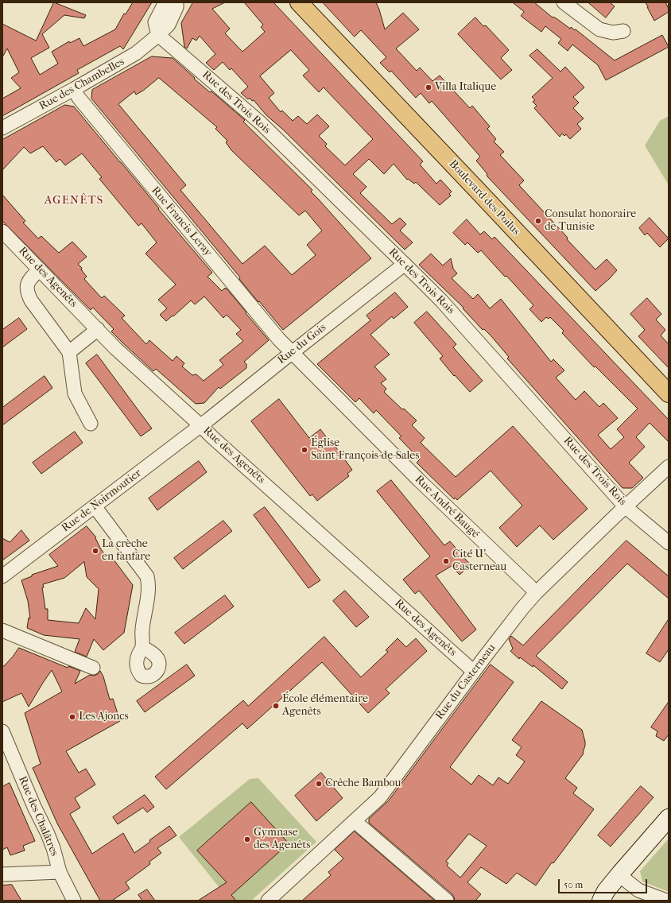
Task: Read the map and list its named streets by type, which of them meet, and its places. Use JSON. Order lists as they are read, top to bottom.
{
  "streets": {
    "main road": ["Boulevard des Poilus"],
    "street": [
      "Rue des Chambelles",
      "Rue des Trois Rois",
      "Rue Francis Leray",
      "Rue des Agenêts",
      "Rue du Gois",
      "Rue de Noirmoutier",
      "Rue André Baugé",
      "Rue du Casterneau",
      "Rue des Chalâtres"
    ]
  },
  "crossings": [
    ["Rue des Chambelles", "Rue des Trois Rois"],
    ["Rue des Chambelles", "Rue Francis Leray"],
    ["Rue des Trois Rois", "Rue du Gois"],
    ["Rue des Trois Rois", "Rue du Casterneau"],
    ["Rue Francis Leray", "Rue du Gois"],
    ["Rue Francis Leray", "Rue André Baugé"],
    ["Rue des Agenêts", "Rue du Gois"],
    ["Rue des Agenêts", "Rue de Noirmoutier"],
    ["Rue des Agenêts", "Rue du Casterneau"],
    ["Rue du Gois", "Rue de Noirmoutier"],
    ["Rue du Gois", "Rue André Baugé"],
    ["Rue André Baugé", "Rue du Casterneau"]
  ],
  "districts": ["AGENÊTS"],
  "places": [
    "Villa Italique",
    "Consulat honoraire de Tunisie",
    "Église Saint-François-de-Sales",
    "La crèche en fanfare",
    "Cité U' Casterneau",
    "École élémentaire Agenêts",
    "Les Ajoncs",
    "Crêche Bambou",
    "Gymnase des Agenêts"
  ],
  "scale_bar": "50 m"
}
